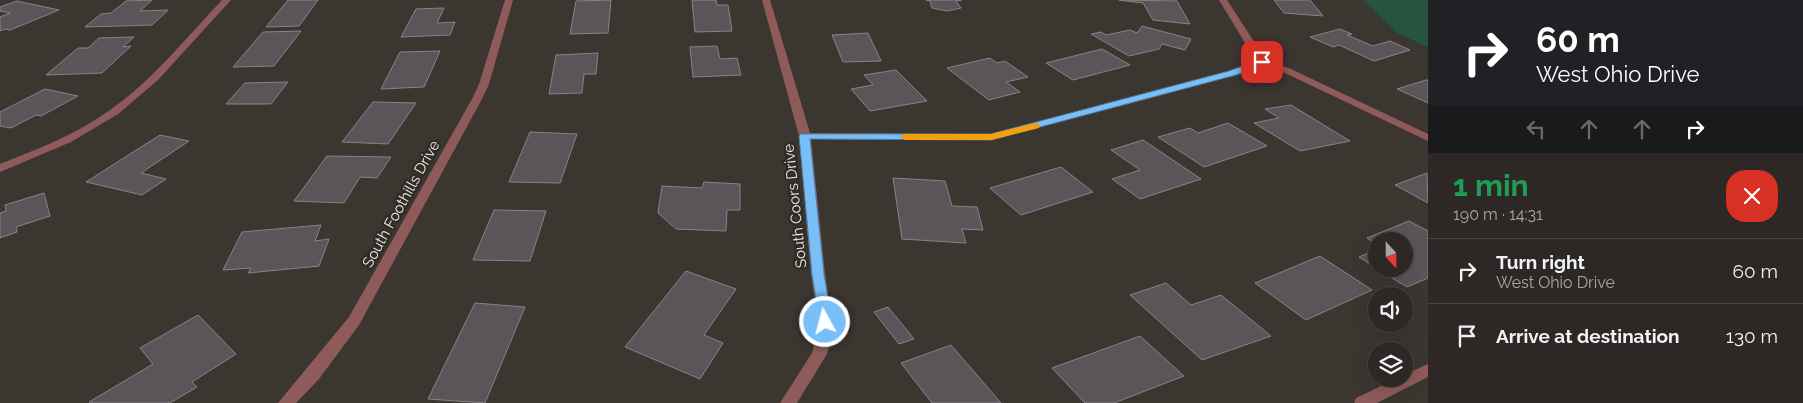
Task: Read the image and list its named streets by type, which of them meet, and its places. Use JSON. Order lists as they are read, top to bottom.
{
  "streets": {
    "street": ["South Foothills Drive", "South Coors Drive"]
  },
  "north": "bottom",
  "page": {
    "turn": ["60 m", "West Ohio Drive"],
    "heading": ["1 min", "190 m · 14:31"],
    "list": [
      {
        "name": "Turn right",
        "note": "West Ohio Drive",
        "value": "60 m"
      },
      {
        "name": "Arrive at destination",
        "value": "130 m"
      }
    ]
  }
}
